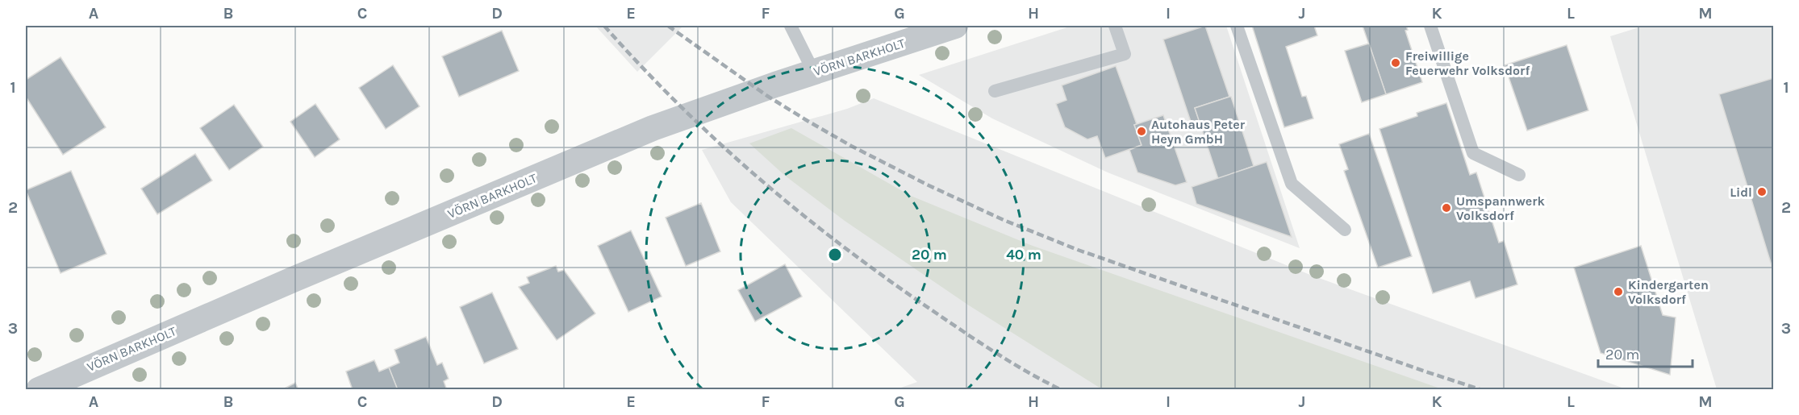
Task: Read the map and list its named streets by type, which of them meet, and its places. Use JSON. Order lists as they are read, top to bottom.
{
  "streets": {
    "street": ["VÖRN BARKHOLT"]
  },
  "places": [
    "Freiwillige Feuerwehr Volksdorf",
    "Autohaus Peter Heyn GmbH",
    "Lidl",
    "Umspannwerk Volksdorf",
    "Kindergarten Volksdorf"
  ],
  "scale_bar": "20 m",
  "grid": {
    "columns": [
      "A",
      "B",
      "C",
      "D",
      "E",
      "F",
      "G",
      "H",
      "I",
      "J",
      "K",
      "L",
      "M"
    ],
    "rows": ["1", "2", "3"]
  },
  "rings": ["20 m", "40 m"]
}
